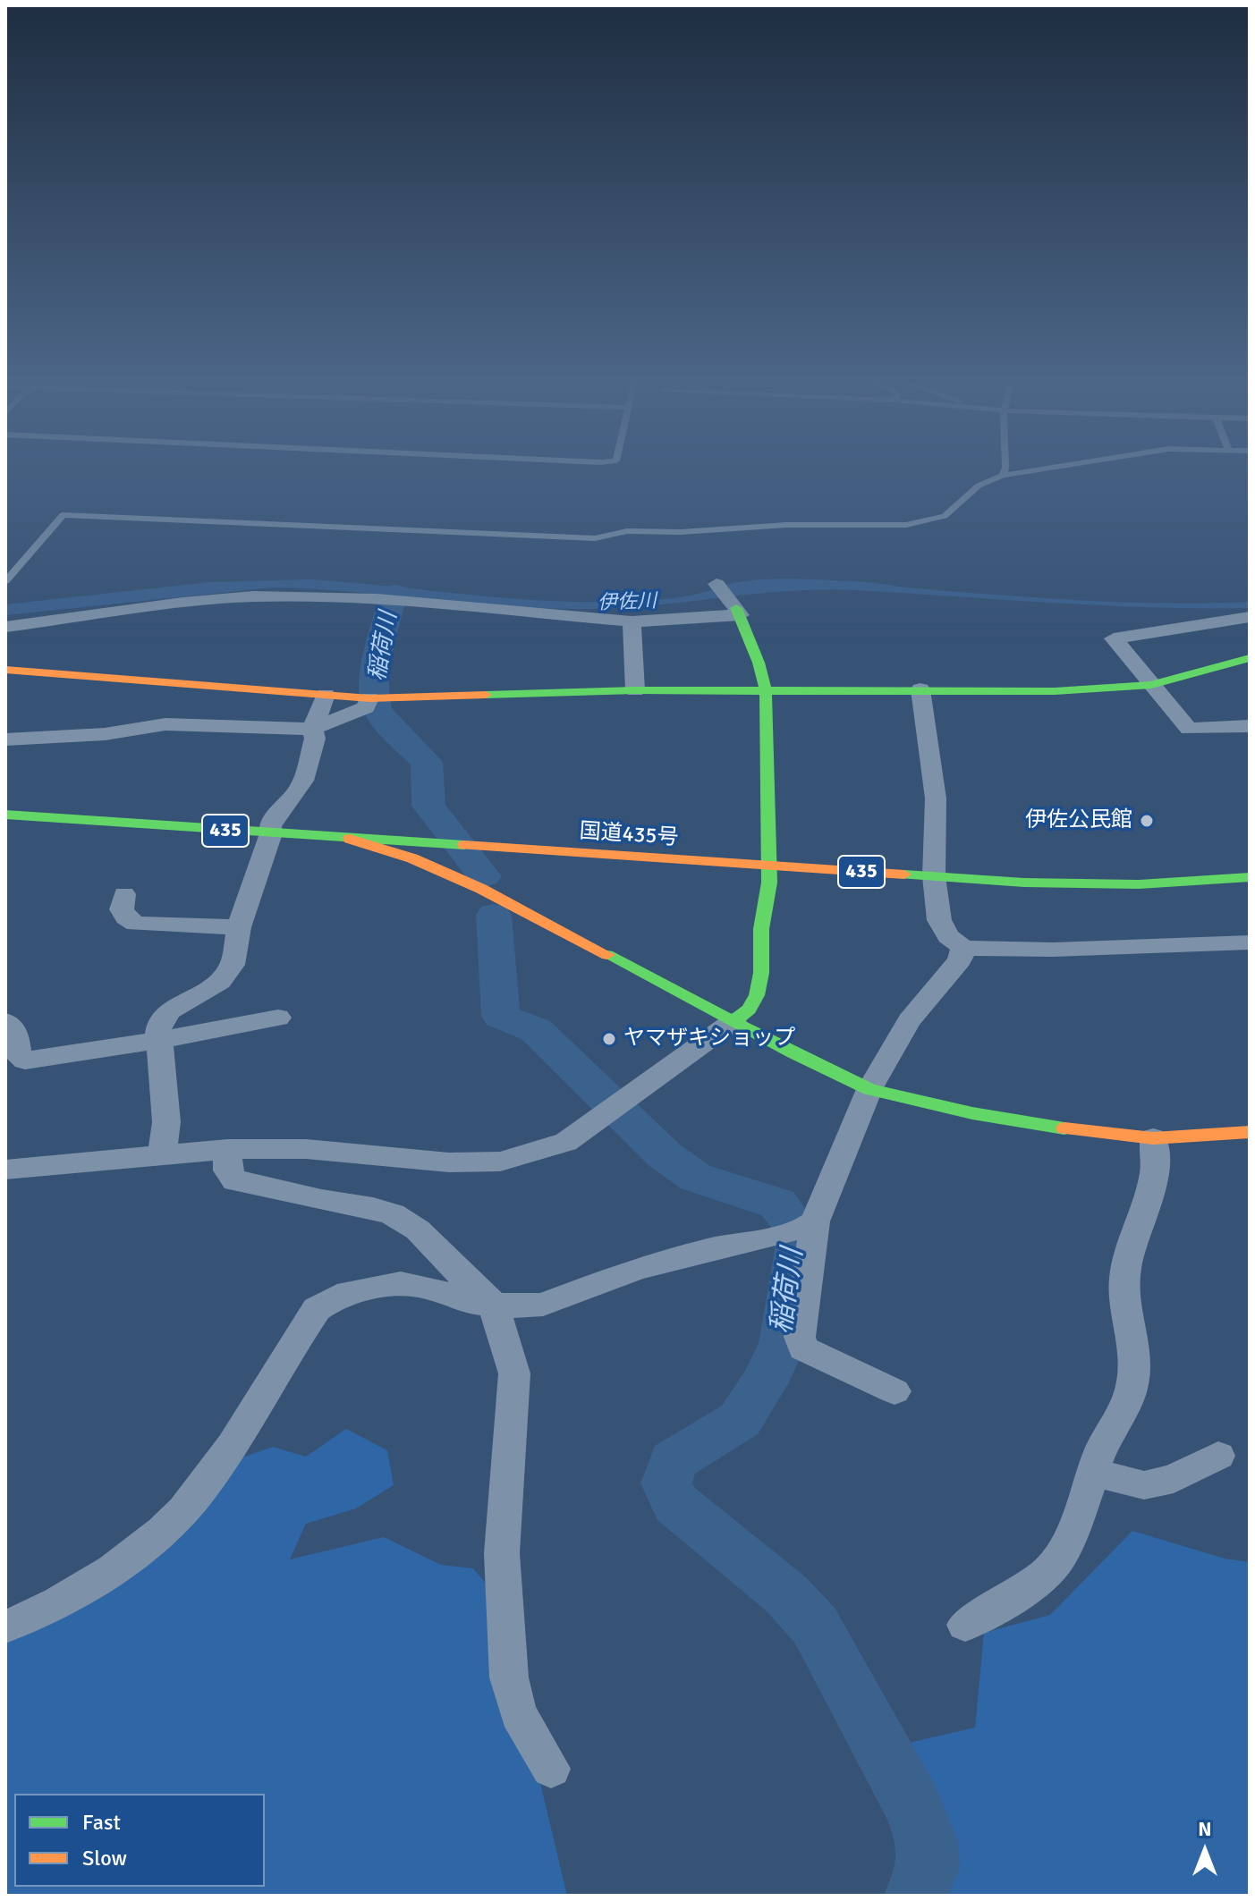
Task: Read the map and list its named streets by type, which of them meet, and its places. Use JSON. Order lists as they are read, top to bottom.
{
  "streets": {
    "main road": ["435", "国道435号"]
  },
  "water": ["伊佐川", "稲荷川"],
  "places": ["伊佐公民館", "ヤマザキショップ"],
  "legend": ["Fast", "Slow"],
  "north": "top"
}
